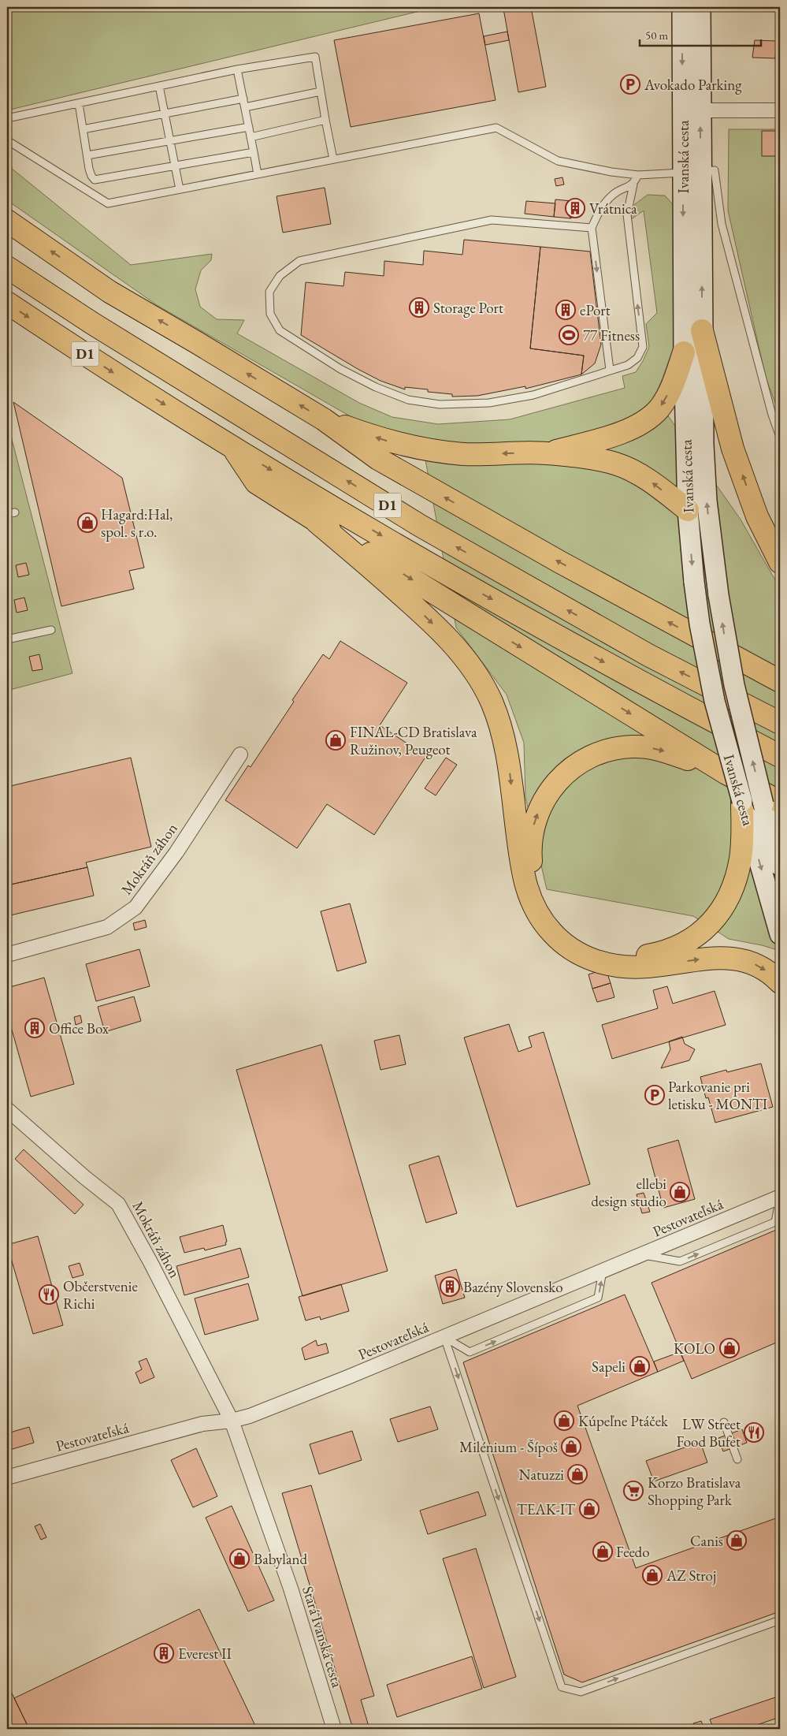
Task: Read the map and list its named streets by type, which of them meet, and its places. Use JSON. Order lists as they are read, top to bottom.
{
  "streets": {
    "highway": ["D1"],
    "street": [
      "Ivanská cesta",
      "Mokráň záhon",
      "Pestovateľská",
      "Stará Ivanská cesta"
    ]
  },
  "crossings": [
    ["Mokráň záhon", "Pestovateľská"],
    ["Mokráň záhon", "Stará Ivanská cesta"],
    ["Pestovateľská", "Stará Ivanská cesta"]
  ],
  "places": {
    "parking": ["Avokado Parking", "Parkovanie pri letisku - MONTI"],
    "building": [
      "Vrátnica",
      "Storage Port",
      "ePort",
      "Office Box",
      "Bazény Slovensko",
      "Everest II"
    ],
    "sports": ["77 Fitness"],
    "shop": [
      "Hagard:Hal, spol. s r.o.",
      "FINAL-CD Bratislava Ružinov, Peugeot",
      "ellebi design studio",
      "KOLO",
      "Sapeli",
      "Kúpeľne Ptáček",
      "Milénium - Šípoš",
      "Natuzzi",
      "TEAK-IT",
      "Canis",
      "Feedo",
      "Babyland",
      "AZ Stroj"
    ],
    "restaurant": ["Občerstvenie Richi", "LW Street Food Bufet"],
    "supermarket": ["Korzo Bratislava Shopping Park"]
  },
  "scale_bar": "50 m"
}
